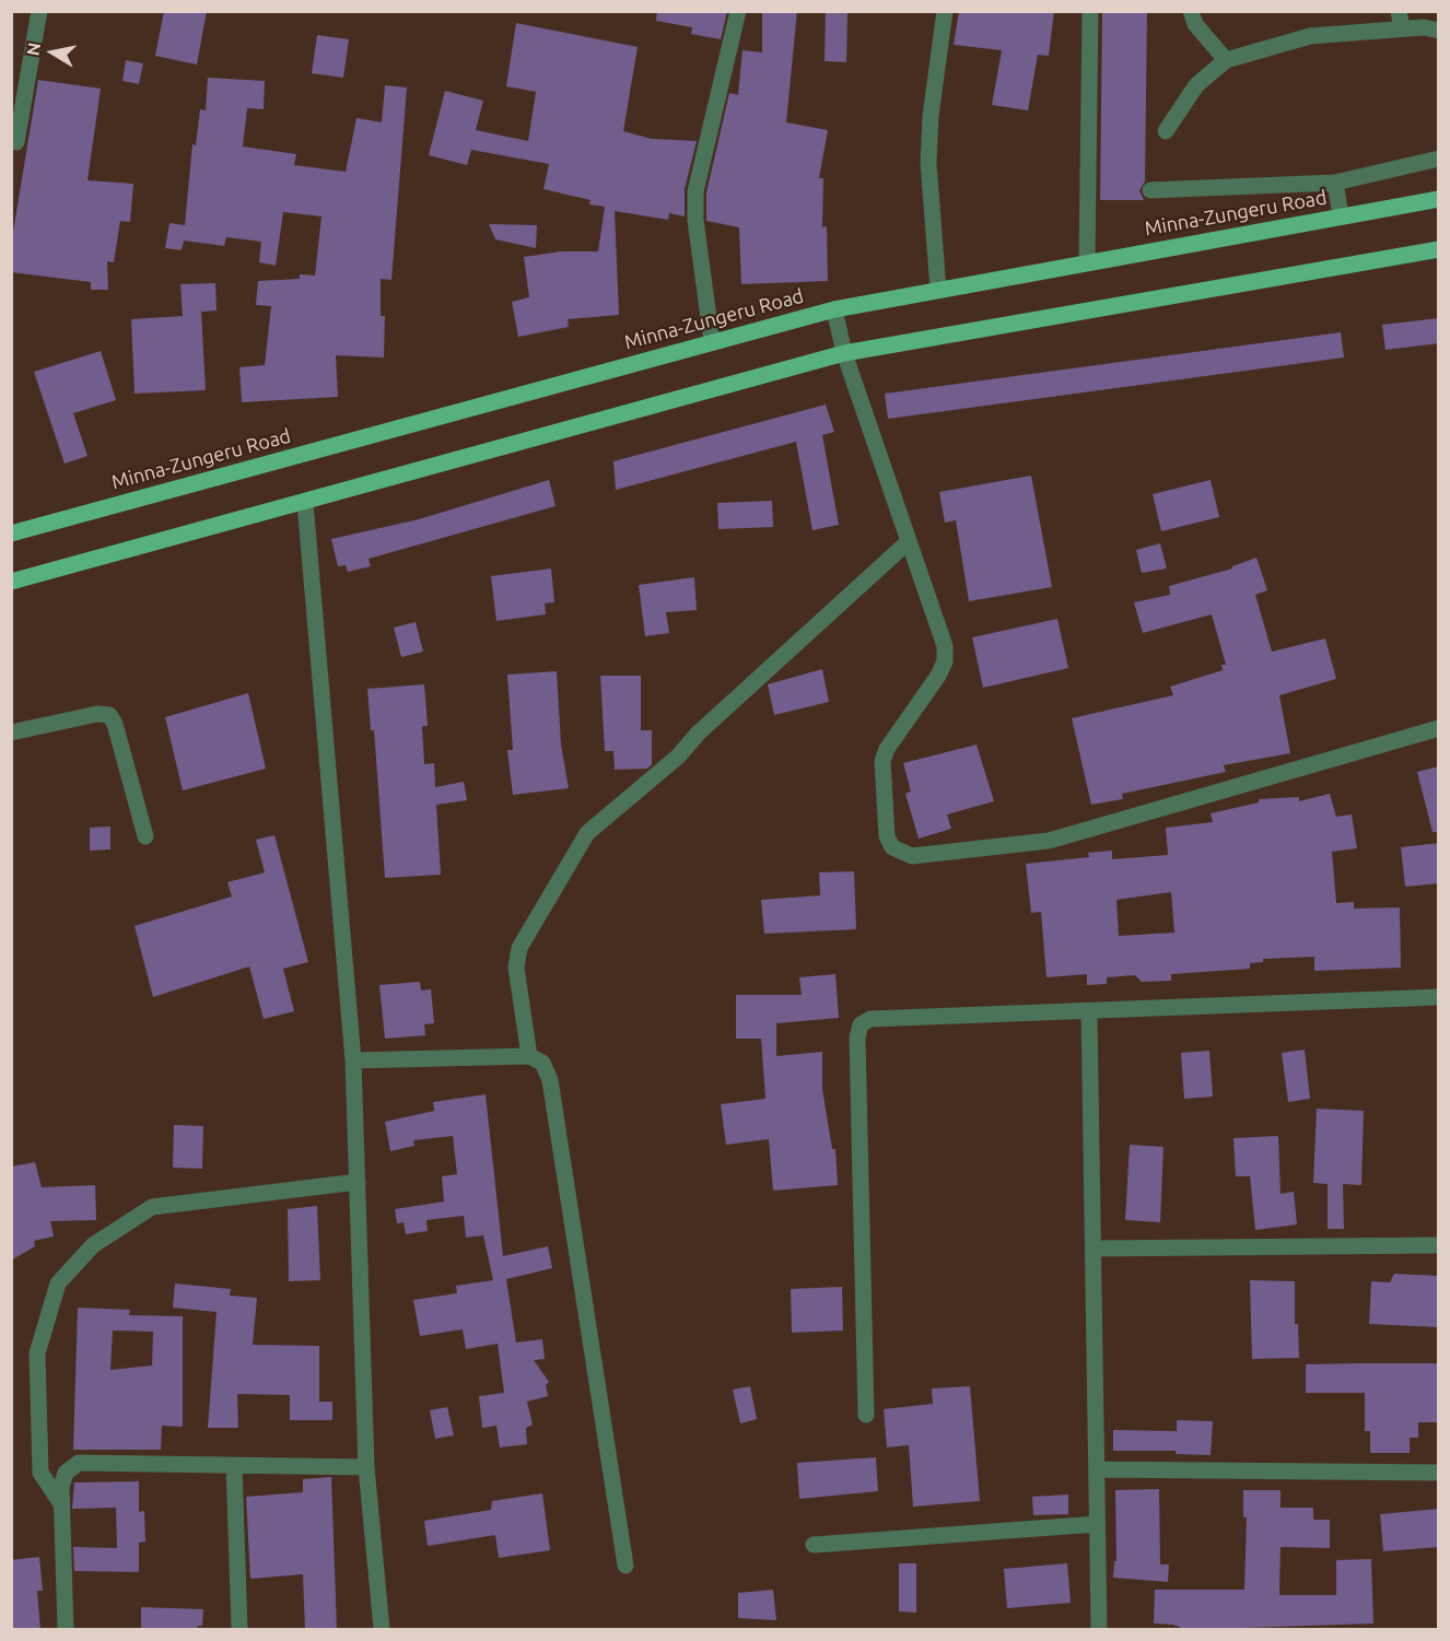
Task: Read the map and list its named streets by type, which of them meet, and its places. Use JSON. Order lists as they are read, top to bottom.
{
  "streets": {
    "main road": ["Minna-Zungeru Road"]
  },
  "north": "left"
}
